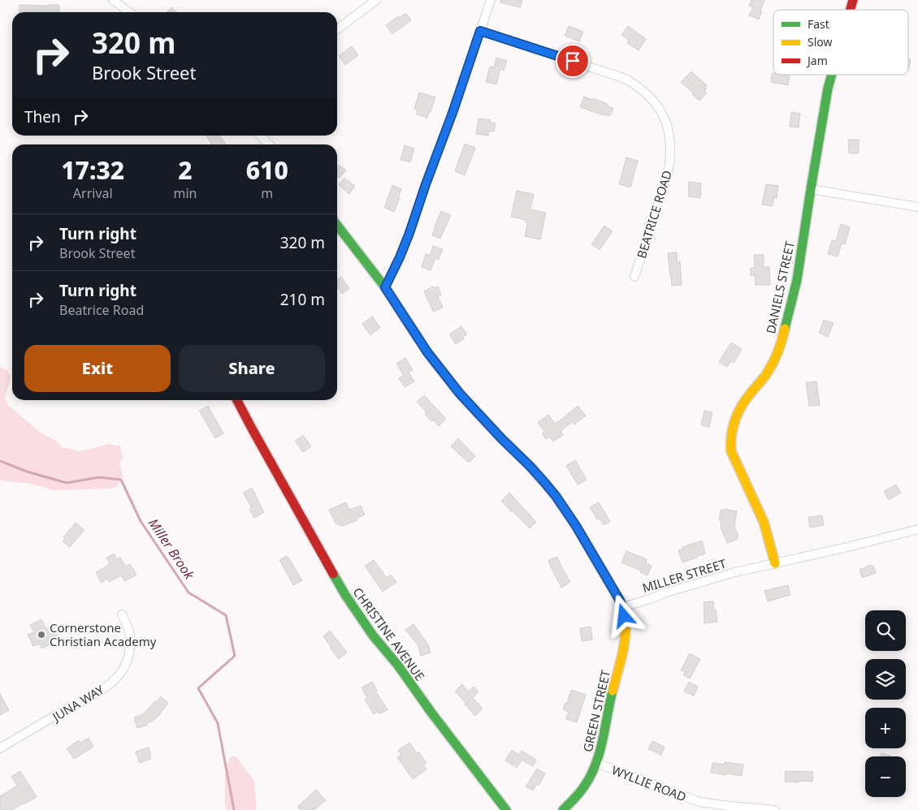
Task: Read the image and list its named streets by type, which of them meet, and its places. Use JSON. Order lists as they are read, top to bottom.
{
  "streets": {
    "street": [
      "BEATRICE ROAD",
      "DANIELS STREET",
      "MILLER STREET",
      "CHRISTINE AVENUE",
      "JUNA WAY",
      "GREEN STREET",
      "WYLLIE ROAD"
    ]
  },
  "crossings": [
    ["DANIELS STREET", "MILLER STREET"],
    ["MILLER STREET", "GREEN STREET"],
    ["GREEN STREET", "WYLLIE ROAD"]
  ],
  "water": ["Miller Brook"],
  "places": ["Cornerstone Christian Academy"],
  "legend": ["Fast", "Slow", "Jam"],
  "page": {
    "turn": ["320 m", "Brook Street"],
    "then": "Then",
    "eta": [
      "17:32",
      "Arrival",
      "2",
      "min",
      "610",
      "m"
    ],
    "list": [
      {
        "name": "Turn right",
        "note": "Brook Street",
        "value": "320 m"
      },
      {
        "name": "Turn right",
        "note": "Beatrice Road",
        "value": "210 m"
      }
    ],
    "buttons": ["Exit", "Share"],
    "map_buttons": ["+", "−"]
  }
}
